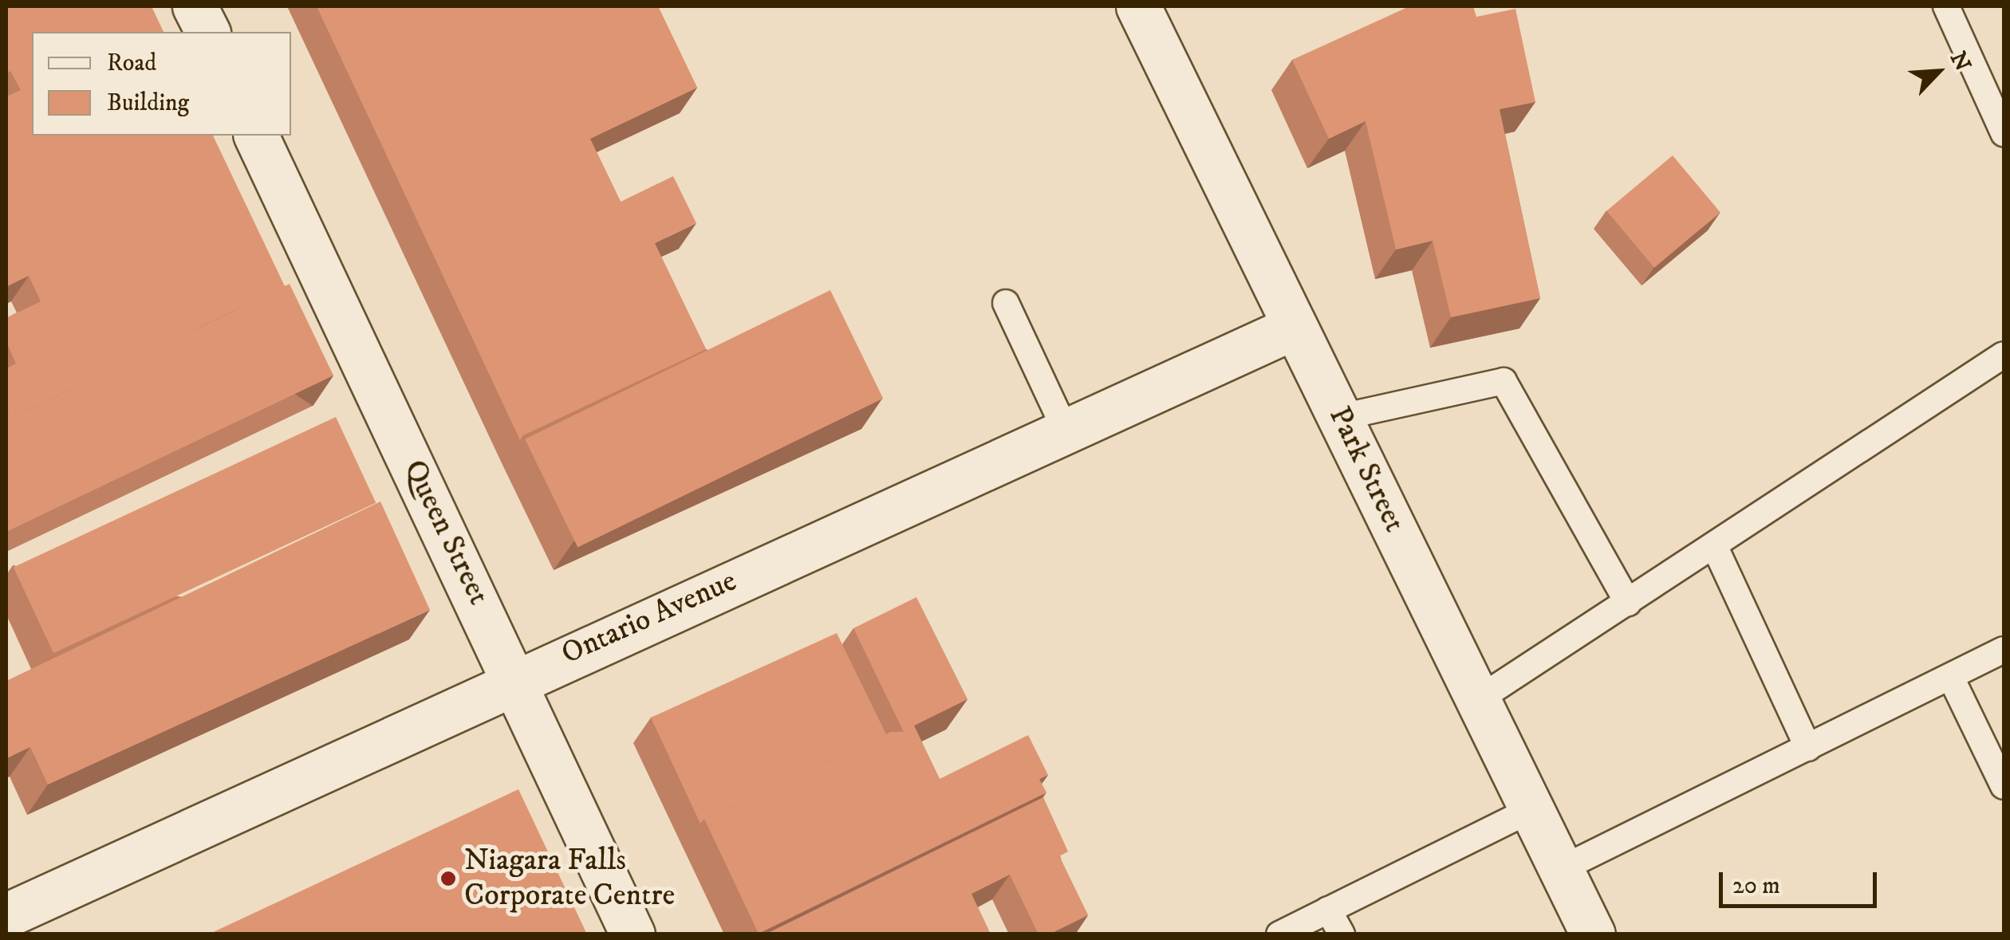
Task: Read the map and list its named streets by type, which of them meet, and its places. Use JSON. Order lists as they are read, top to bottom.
{
  "streets": {
    "street": ["Park Street", "Queen Street", "Ontario Avenue"]
  },
  "crossings": [
    ["Park Street", "Ontario Avenue"],
    ["Queen Street", "Ontario Avenue"]
  ],
  "places": ["Niagara Falls Corporate Centre"],
  "legend": ["Road", "Building"],
  "scale_bar": "20 m",
  "north": "top right"
}
